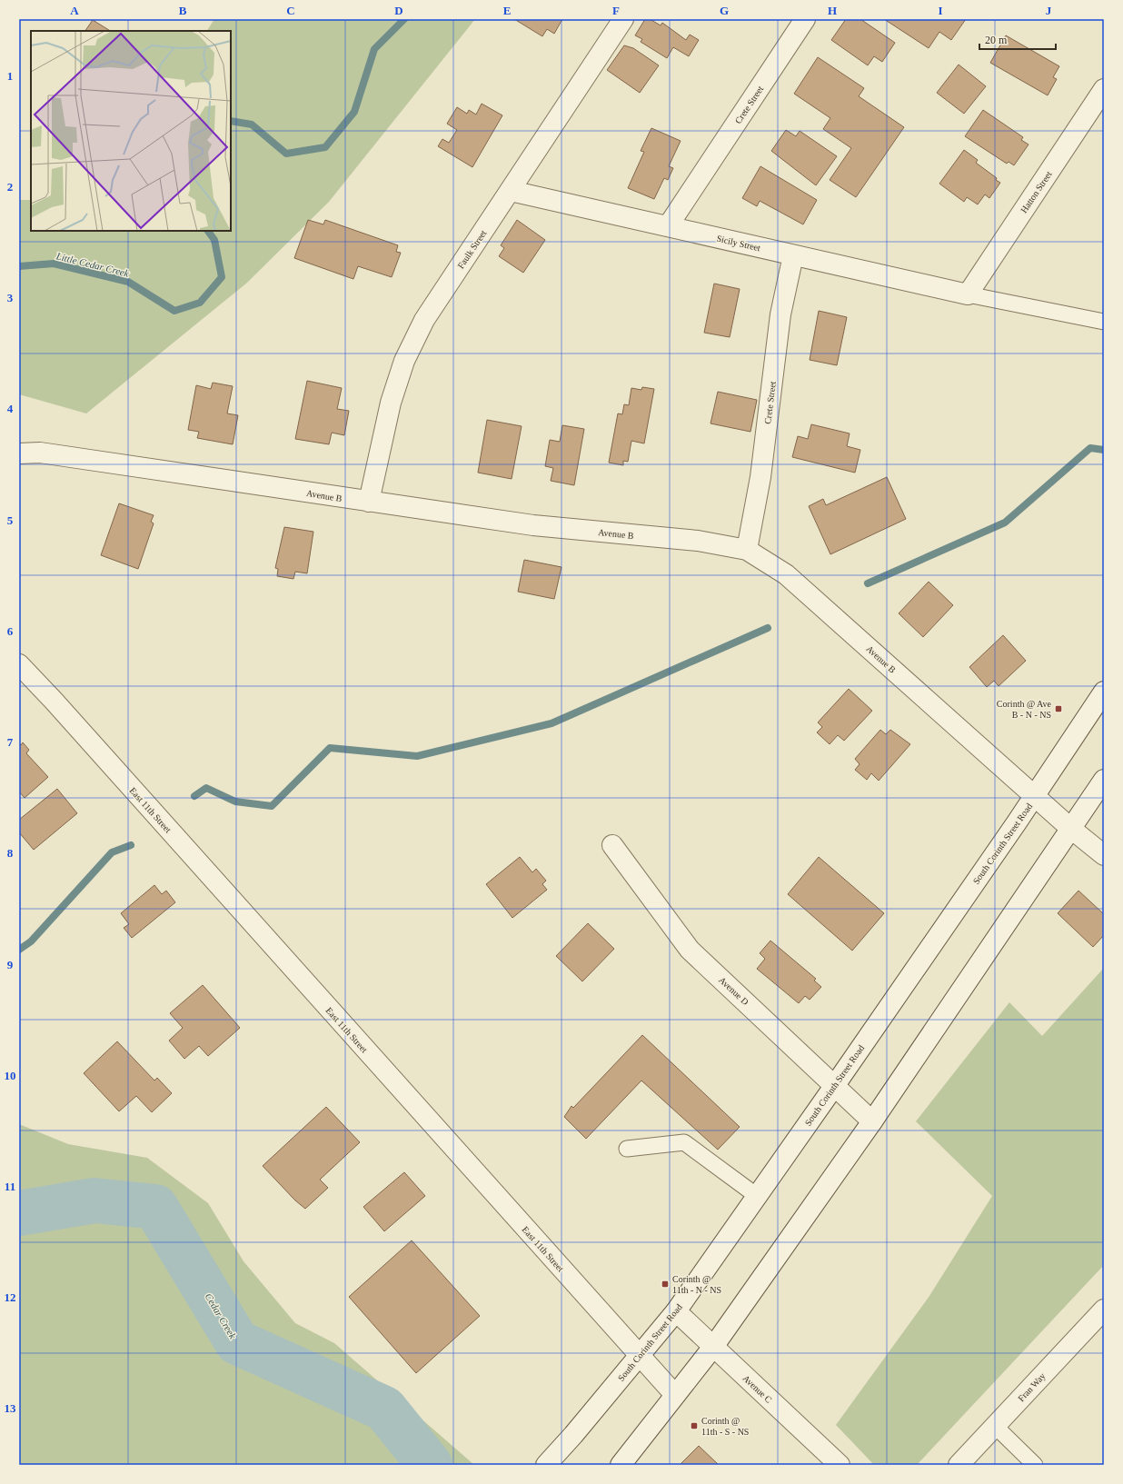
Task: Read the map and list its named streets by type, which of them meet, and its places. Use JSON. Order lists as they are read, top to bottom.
{
  "streets": {
    "street": [
      "Crete Street",
      "Hatton Street",
      "Sicily Street",
      "Faulk Street",
      "Avenue B",
      "East 11th Street",
      "South Corinth Street Road",
      "Avenue D",
      "Fran Way",
      "Avenue C"
    ]
  },
  "crossings": [
    ["Crete Street", "Sicily Street"],
    ["Crete Street", "Avenue B"],
    ["Hatton Street", "Sicily Street"],
    ["Sicily Street", "Faulk Street"],
    ["Faulk Street", "Avenue B"],
    ["Avenue B", "South Corinth Street Road"],
    ["East 11th Street", "South Corinth Street Road"],
    ["South Corinth Street Road", "Avenue D"],
    ["South Corinth Street Road", "Avenue C"]
  ],
  "water": ["Little Cedar Creek", "Cedar Creek"],
  "places": {
    "transit": ["Corinth @ Ave B - N - NS", "Corinth @ 11th - N - NS", "Corinth @ 11th - S - NS"]
  },
  "scale_bar": "20 m",
  "grid": {
    "columns": [
      "A",
      "B",
      "C",
      "D",
      "E",
      "F",
      "G",
      "H",
      "I",
      "J"
    ],
    "rows": [
      "1",
      "2",
      "3",
      "4",
      "5",
      "6",
      "7",
      "8",
      "9",
      "10",
      "11",
      "12",
      "13"
    ]
  }
}
